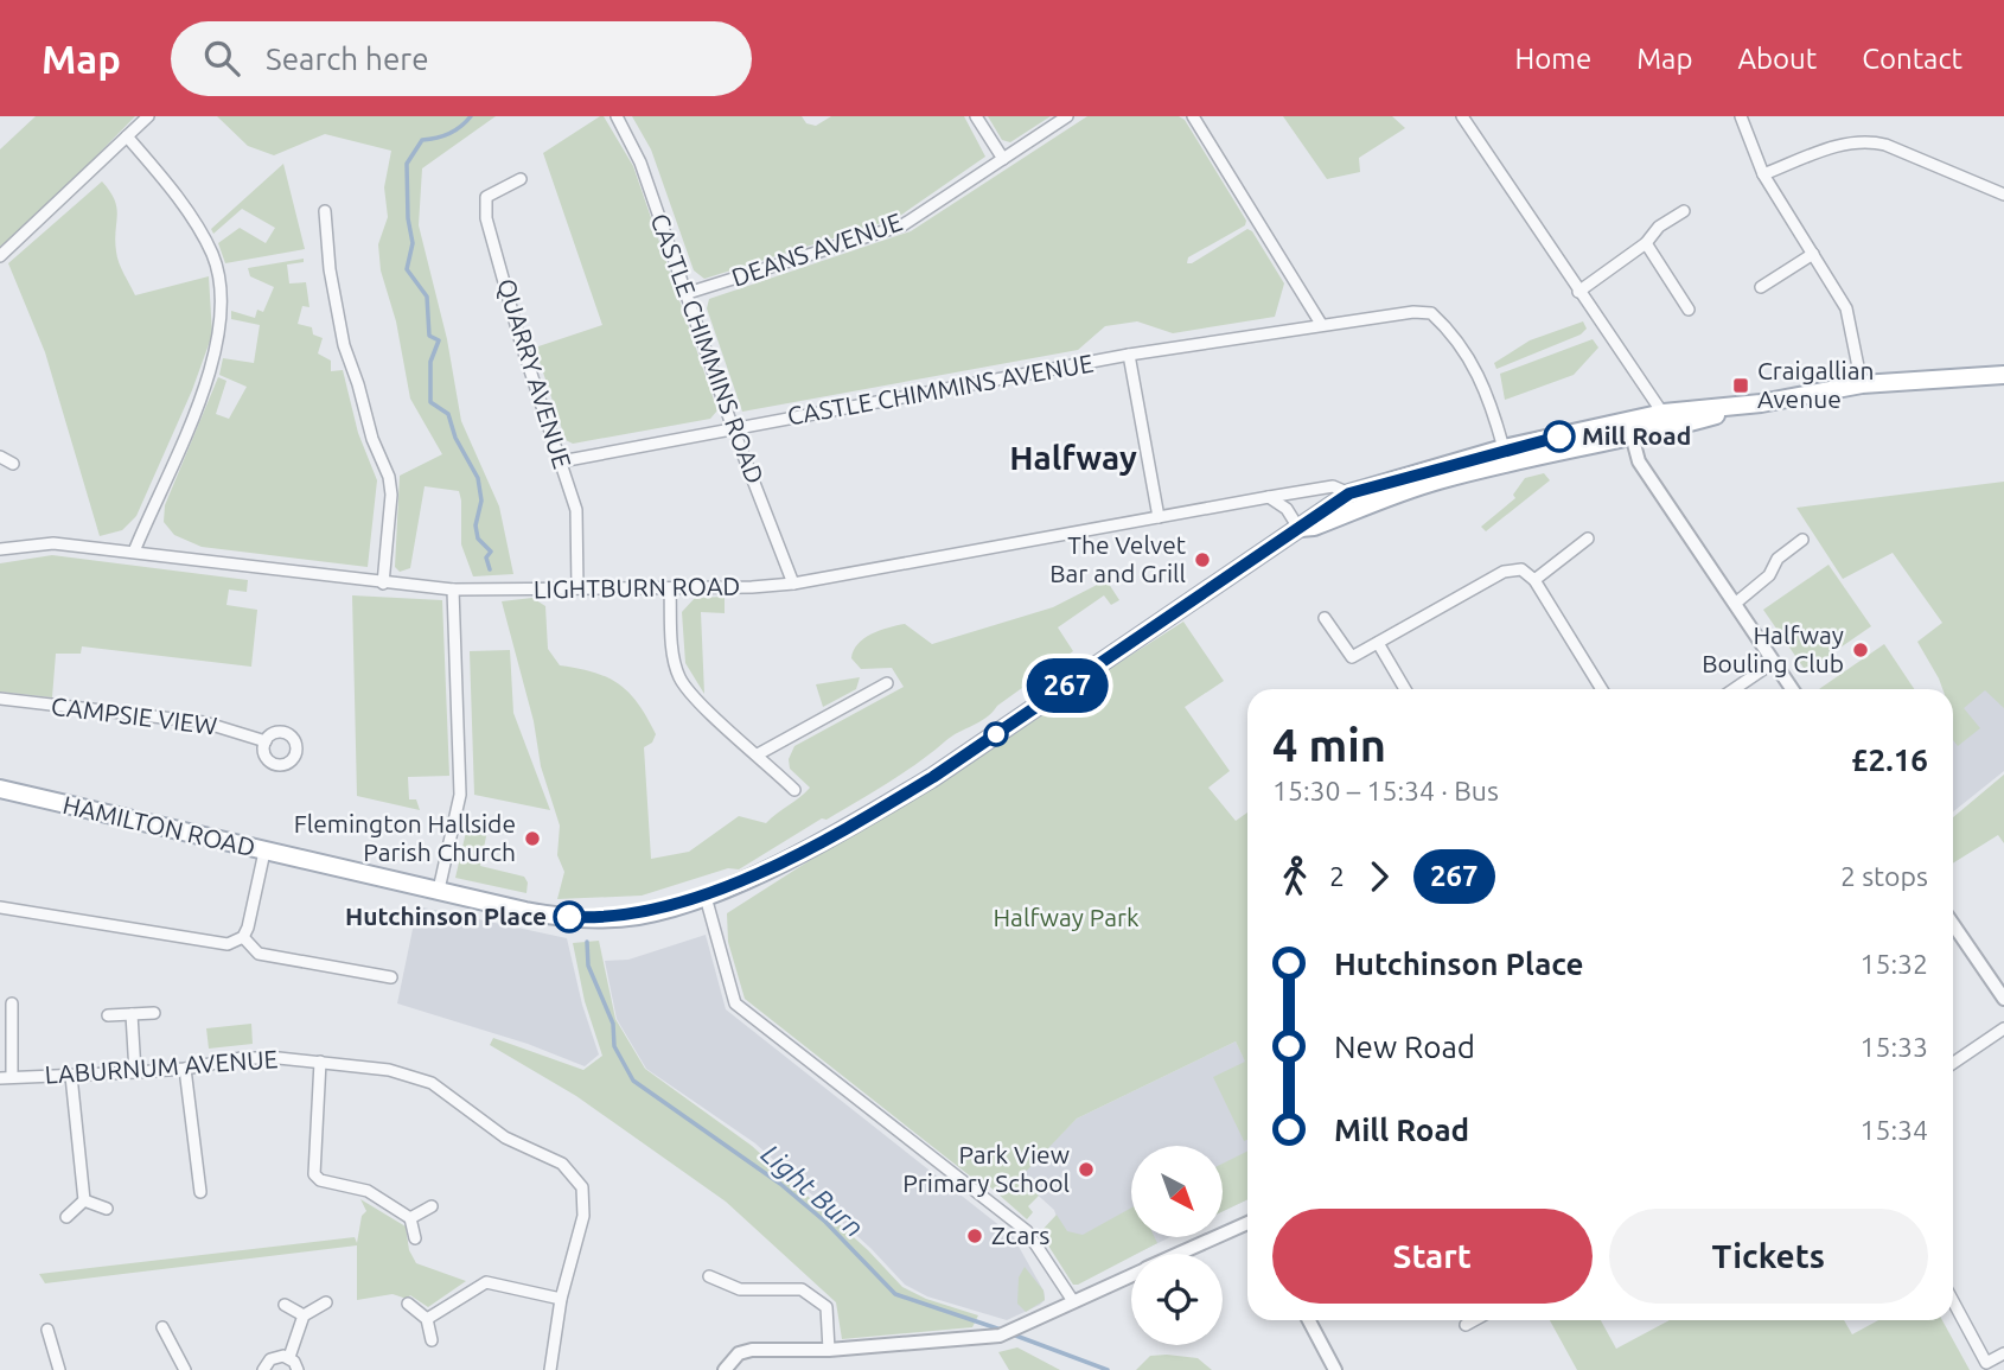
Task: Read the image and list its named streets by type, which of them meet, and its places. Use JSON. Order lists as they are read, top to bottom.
{
  "streets": {
    "main road": ["HAMILTON ROAD"],
    "street": [
      "DEANS AVENUE",
      "CASTLE CHIMMINS ROAD",
      "QUARRY AVENUE",
      "CASTLE CHIMMINS AVENUE",
      "LIGHTBURN ROAD",
      "CAMPSIE VIEW",
      "LABURNUM AVENUE"
    ]
  },
  "crossings": [
    ["DEANS AVENUE", "CASTLE CHIMMINS ROAD"],
    ["CASTLE CHIMMINS ROAD", "CASTLE CHIMMINS AVENUE"],
    ["CASTLE CHIMMINS ROAD", "LIGHTBURN ROAD"],
    ["QUARRY AVENUE", "CASTLE CHIMMINS AVENUE"],
    ["QUARRY AVENUE", "LIGHTBURN ROAD"],
    ["CASTLE CHIMMINS AVENUE", "HAMILTON ROAD"],
    ["LIGHTBURN ROAD", "HAMILTON ROAD"]
  ],
  "districts": ["Halfway"],
  "water": ["Light Burn"],
  "parks": ["Halfway Park"],
  "places": {
    "transit": ["Craigallian Avenue"],
    "other": [
      "Mill Road",
      "The Velvet Bar and Grill",
      "Halfway Bouling Club",
      "Flemington Hallside Parish Church",
      "Hutchinson Place",
      "Park View Primary School",
      "Zcars"
    ]
  },
  "lines": ["bus line 267"],
  "north": "bottom right",
  "page": {
    "header": "Map",
    "search": "Search here",
    "nav": [
      "Home",
      "Map",
      "About",
      "Contact"
    ],
    "on_map": "267",
    "heading": ["4 min", "15:30 – 15:34 · Bus", "£2.16"],
    "legs": ["2", "267", "2 stops"],
    "list": [
      {
        "name": "Hutchinson Place",
        "value": "15:32"
      },
      {
        "name": "New Road",
        "value": "15:33"
      },
      {
        "name": "Mill Road",
        "value": "15:34"
      }
    ],
    "buttons": ["Start", "Tickets"]
  }
}
